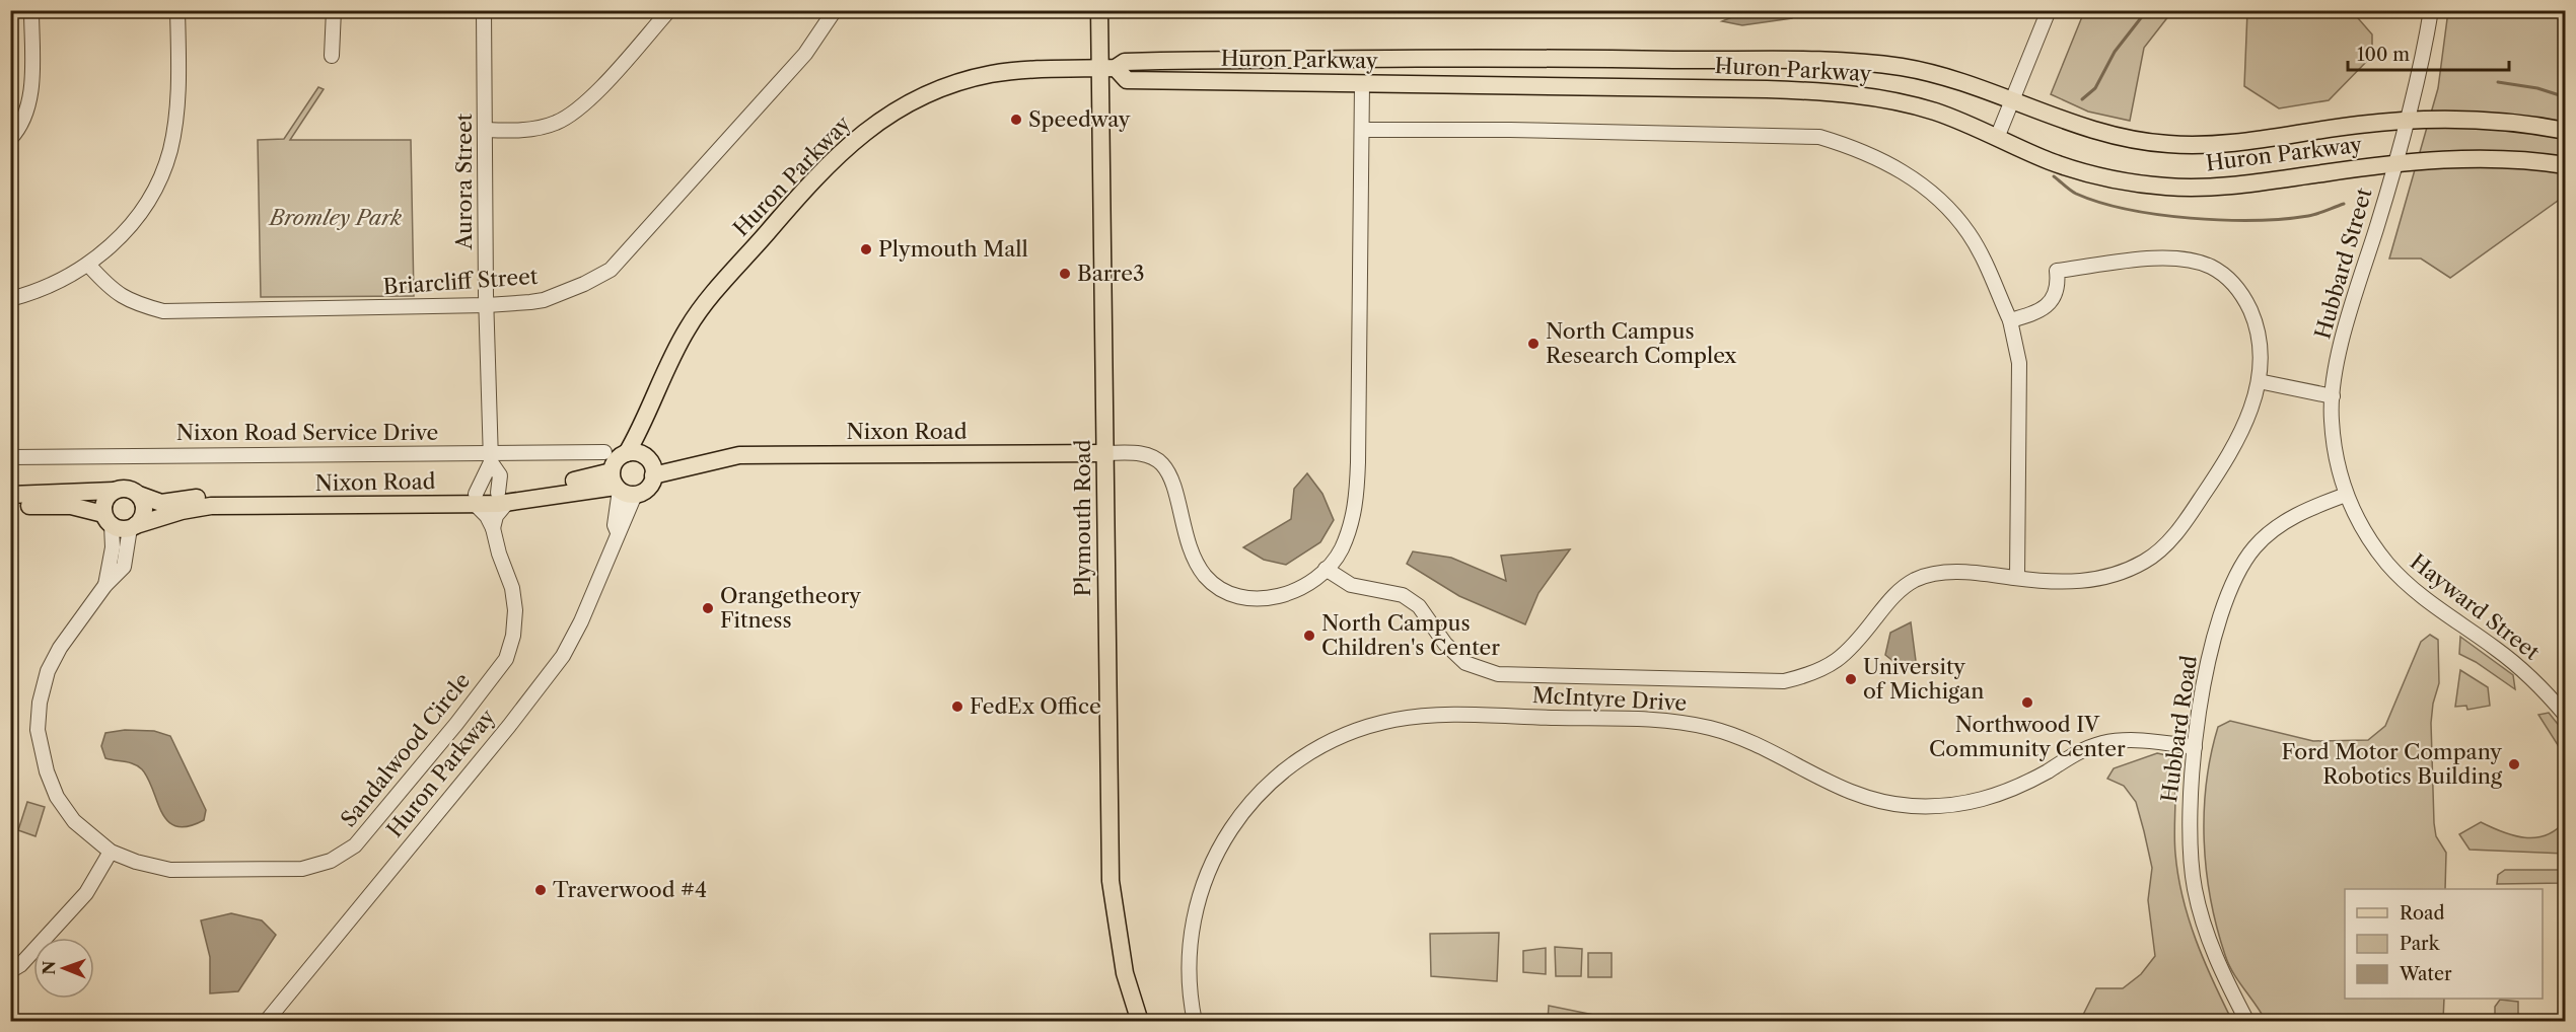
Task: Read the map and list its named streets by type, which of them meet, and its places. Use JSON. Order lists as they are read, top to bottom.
{
  "streets": {
    "main road": ["Huron Parkway", "Nixon Road", "Plymouth Road"],
    "street": [
      "Aurora Street",
      "Hubbard Street",
      "Briarcliff Street",
      "Nixon Road Service Drive",
      "Hayward Street",
      "McIntyre Drive",
      "Hubbard Road",
      "Sandalwood Circle"
    ]
  },
  "crossings": [
    ["Huron Parkway", "Hubbard Street"],
    ["Huron Parkway", "Nixon Road"],
    ["Huron Parkway", "Plymouth Road"],
    ["Aurora Street", "Briarcliff Street"],
    ["Aurora Street", "Nixon Road"],
    ["Aurora Street", "Nixon Road Service Drive"],
    ["Aurora Street", "Sandalwood Circle"],
    ["Hubbard Street", "Hayward Street"],
    ["Hubbard Street", "Hubbard Road"],
    ["Nixon Road", "Plymouth Road"],
    ["Nixon Road", "Sandalwood Circle"],
    ["Hayward Street", "Hubbard Road"],
    ["McIntyre Drive", "Hubbard Road"]
  ],
  "parks": ["Bromley Park"],
  "places": [
    "Speedway",
    "Plymouth Mall",
    "Barre3",
    "North Campus Research Complex",
    "Orangetheory Fitness",
    "North Campus Children's Center",
    "University of Michigan",
    "Northwood IV Community Center",
    "FedEx Office",
    "Ford Motor Company Robotics Building",
    "Traverwood #4"
  ],
  "legend": ["Road", "Park", "Water"],
  "scale_bar": "100 m",
  "north": "left"
}
